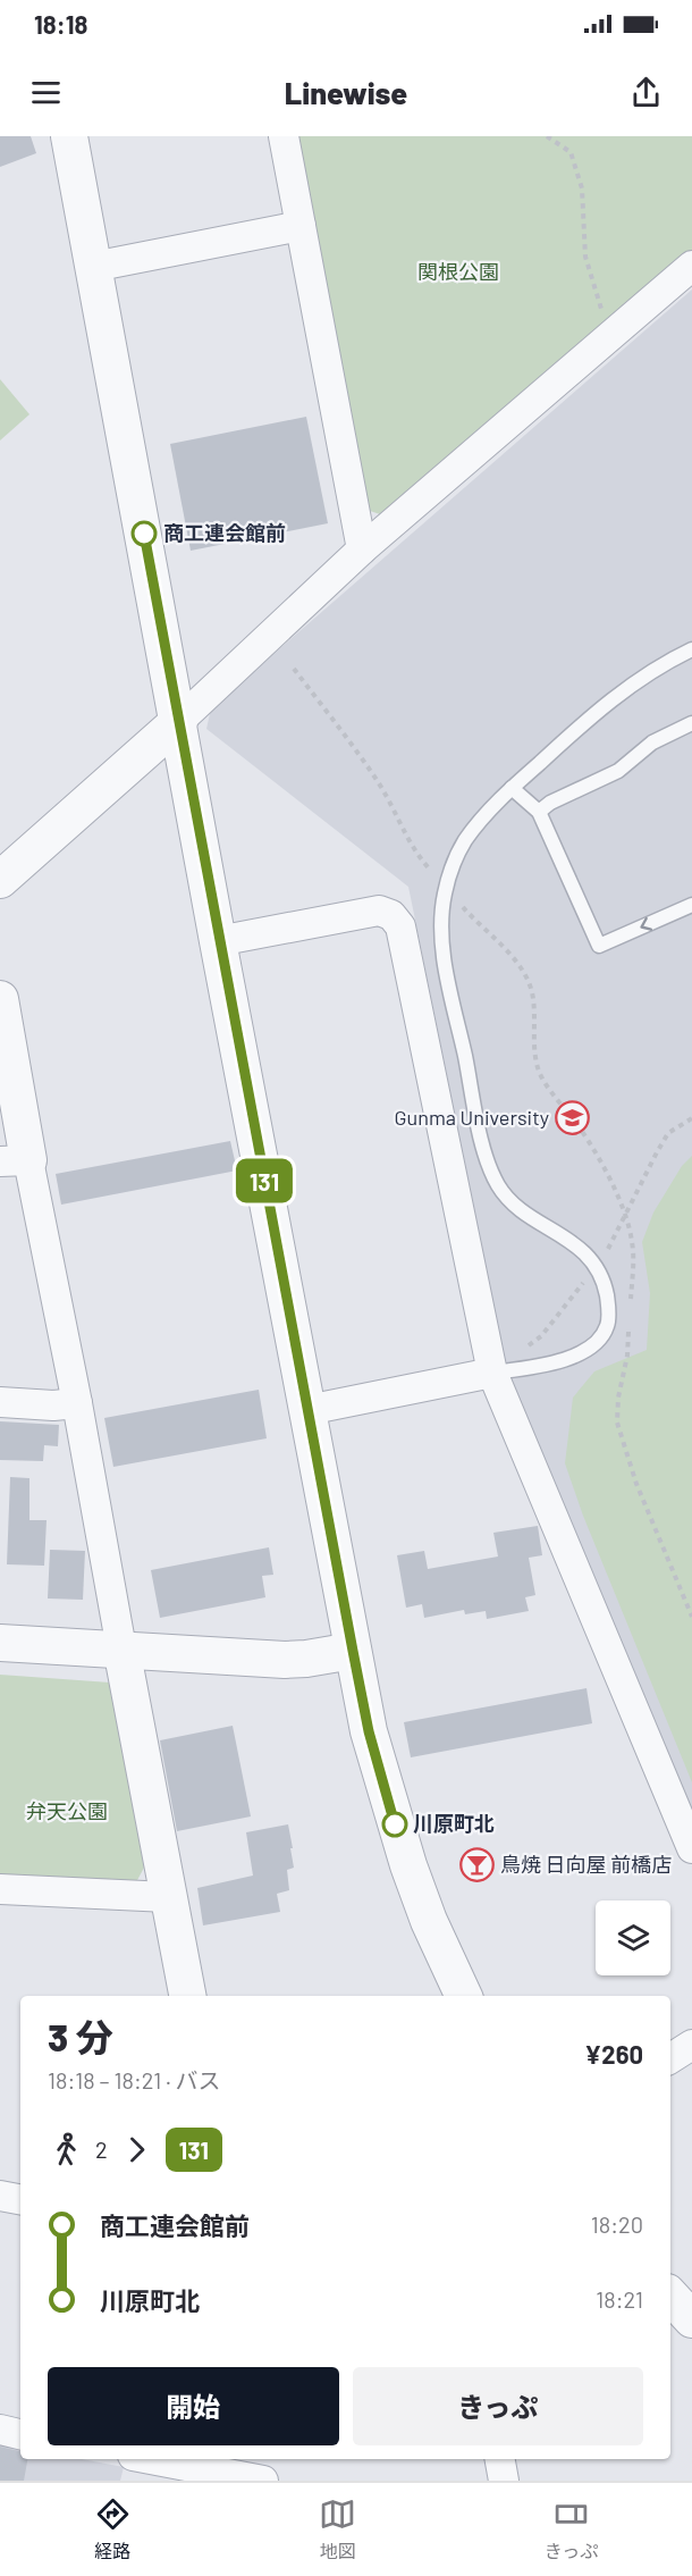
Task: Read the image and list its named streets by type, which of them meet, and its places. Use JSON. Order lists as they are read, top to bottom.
{
  "parks": ["関根公園", "弁天公園"],
  "places": {
    "other": ["商工連会館前", "川原町北"],
    "school or university": ["Gunma University"],
    "bar": ["鳥焼 日向屋 前橋店"]
  },
  "lines": ["bus line 131"],
  "page": {
    "status": "18:18",
    "header": "Linewise",
    "on_map": "131",
    "heading": ["3 分", "18:18 – 18:21 · バス", "¥260"],
    "legs": ["2", "131"],
    "list": [
      {
        "name": "商工連会館前",
        "value": "18:20"
      },
      {
        "name": "川原町北",
        "value": "18:21"
      }
    ],
    "buttons": ["開始", "きっぷ"],
    "tabs": ["経路", "地図", "きっぷ"]
  }
}
